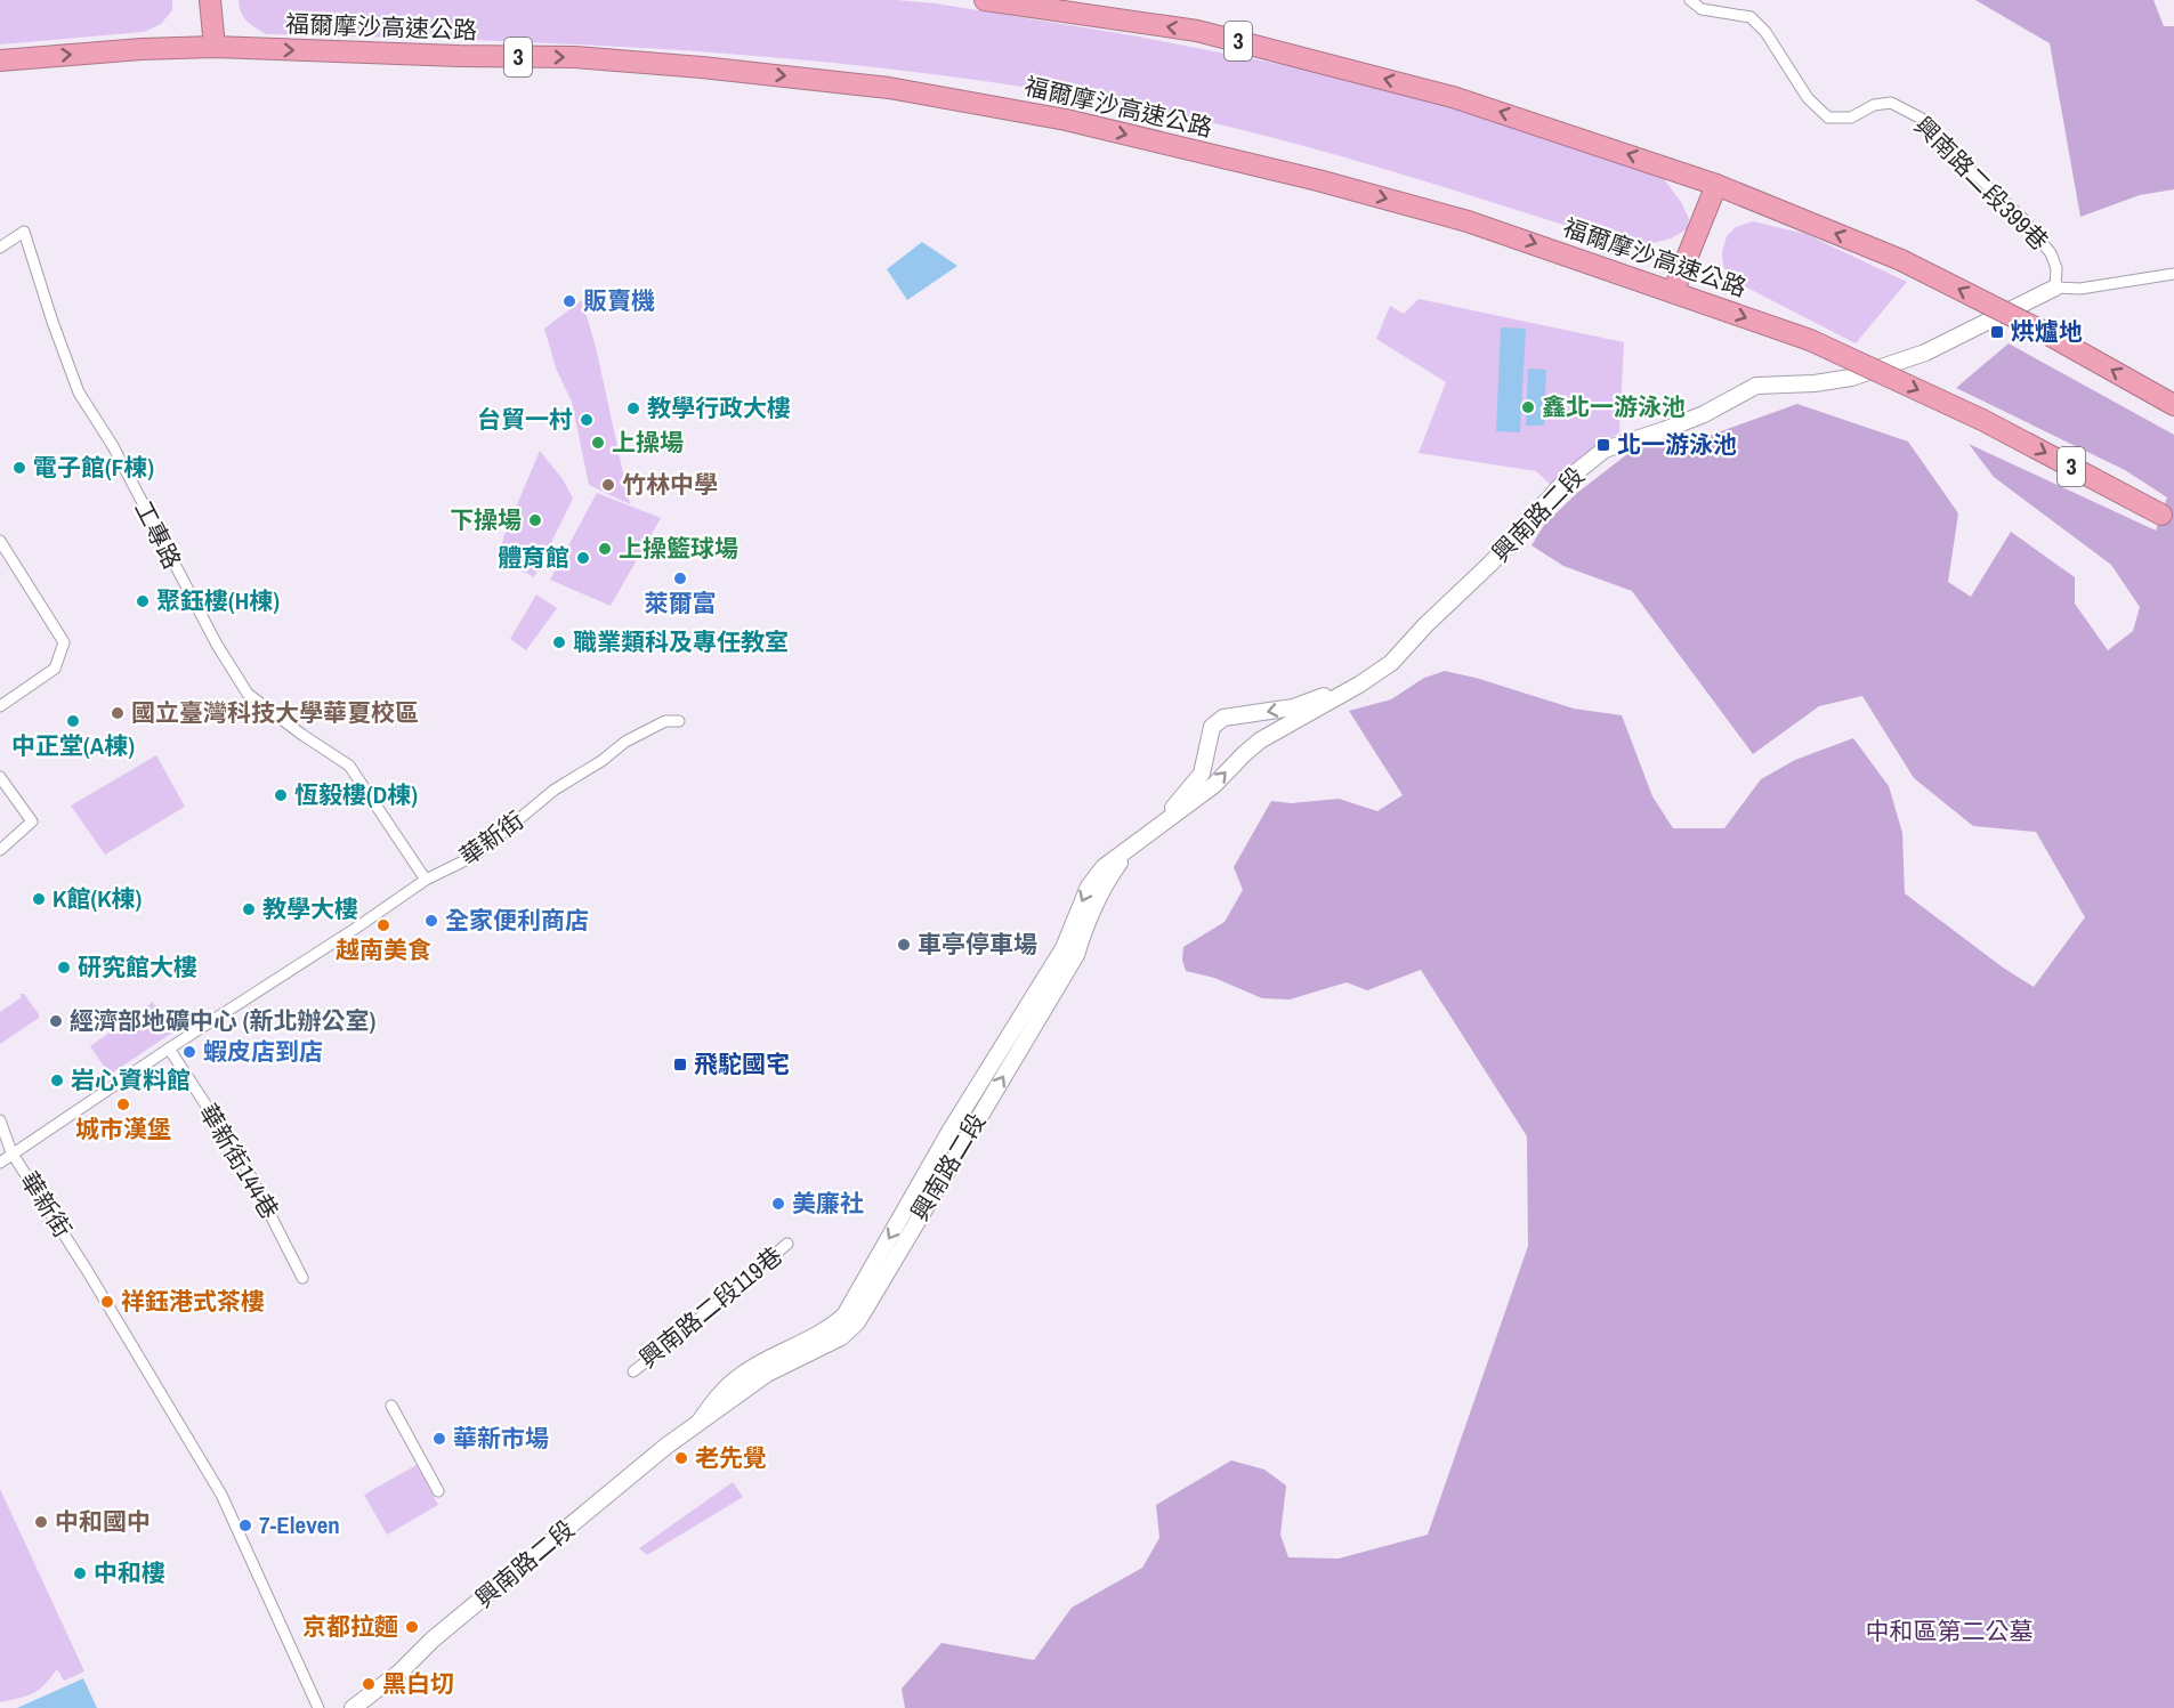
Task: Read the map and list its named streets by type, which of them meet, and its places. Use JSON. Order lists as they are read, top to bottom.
{
  "streets": {
    "highway": ["福爾摩沙高速公路", "3"],
    "street": [
      "興南路二段399巷",
      "興南路二段",
      "工專路",
      "華新街",
      "華新街144巷",
      "興南路二段119巷"
    ]
  },
  "crossings": [
    ["興南路二段399巷", "興南路二段"],
    ["工專路", "華新街"],
    ["華新街", "華新街144巷"]
  ],
  "parks": ["中和區第二公墓"],
  "places": {
    "other": [
      "販賣機",
      "鑫北一游泳池",
      "教學行政大樓",
      "台貿一村",
      "上操場",
      "電子館(F棟)",
      "竹林中學",
      "下操場",
      "上操籃球場",
      "體育館",
      "萊爾富",
      "聚鈺樓(H棟)",
      "職業類科及專任教室",
      "國立臺灣科技大學華夏校區",
      "中正堂(A棟)",
      "恆毅樓(D棟)",
      "K館(K棟)",
      "教學大樓",
      "全家便利商店",
      "越南美食",
      "車亭停車場",
      "研究館大樓",
      "經濟部地礦中心 (新北辦公室)",
      "蝦皮店到店",
      "岩心資料館",
      "城市漢堡",
      "美廉社",
      "祥鈺港式茶樓",
      "華新市場",
      "老先覺",
      "中和國中",
      "7-Eleven",
      "中和樓",
      "京都拉麵",
      "黑白切"
    ],
    "transit": ["烘爐地", "北一游泳池", "飛駝國宅"]
  }
}
